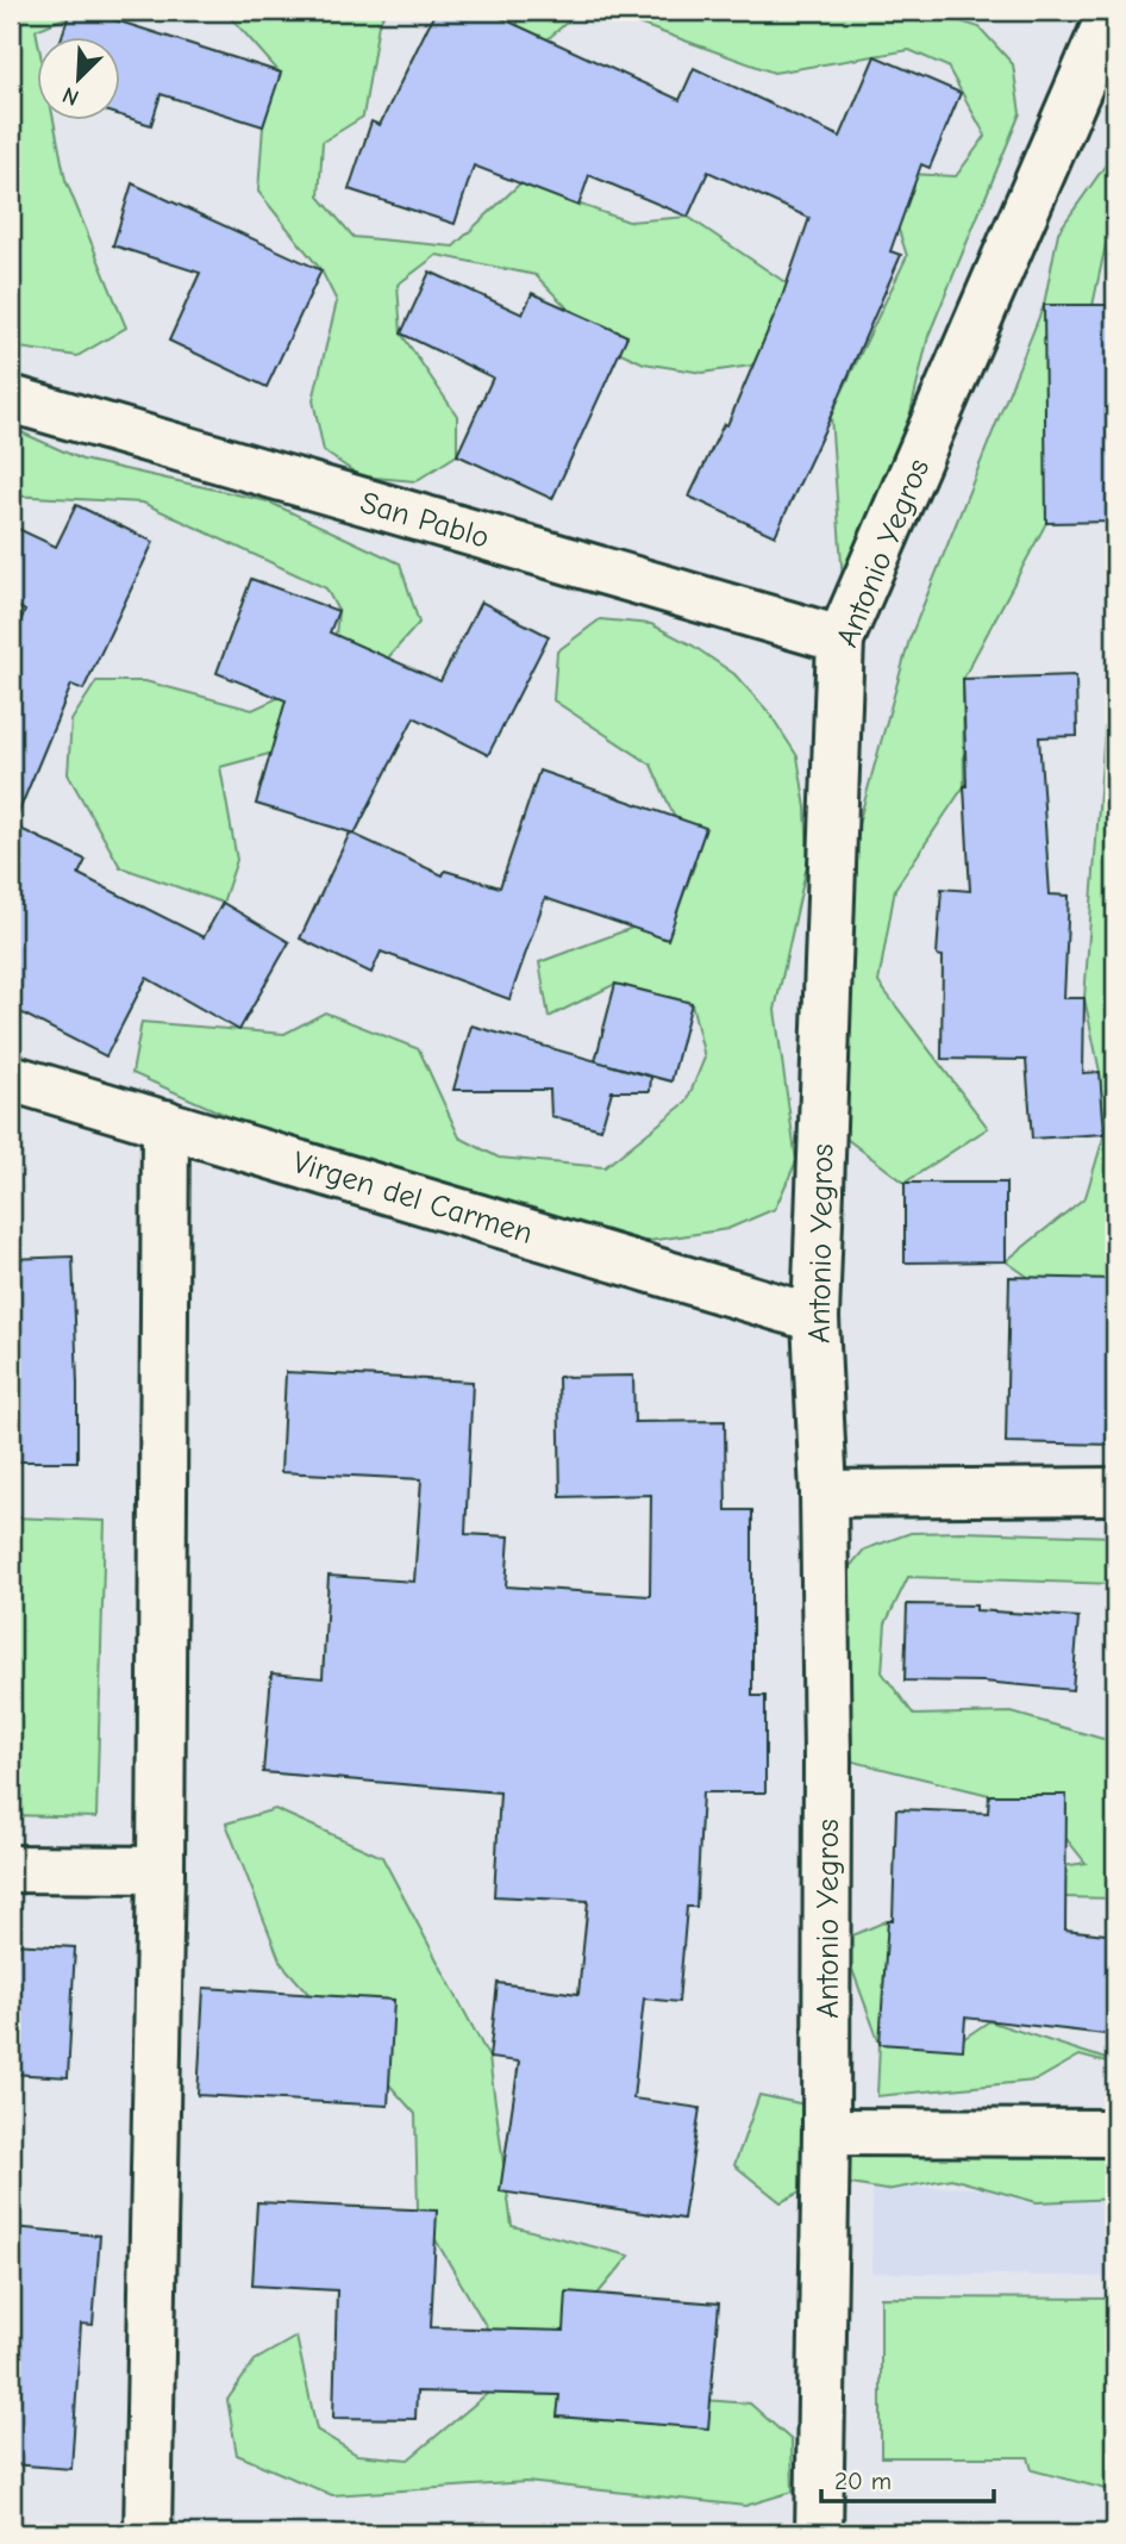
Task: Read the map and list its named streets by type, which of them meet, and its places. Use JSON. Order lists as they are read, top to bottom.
{
  "streets": {
    "street": ["San Pablo", "Antonio Yegros", "Virgen del Carmen"]
  },
  "crossings": [
    ["San Pablo", "Antonio Yegros"],
    ["Antonio Yegros", "Virgen del Carmen"]
  ],
  "scale_bar": "20 m",
  "north": "bottom left"
}
